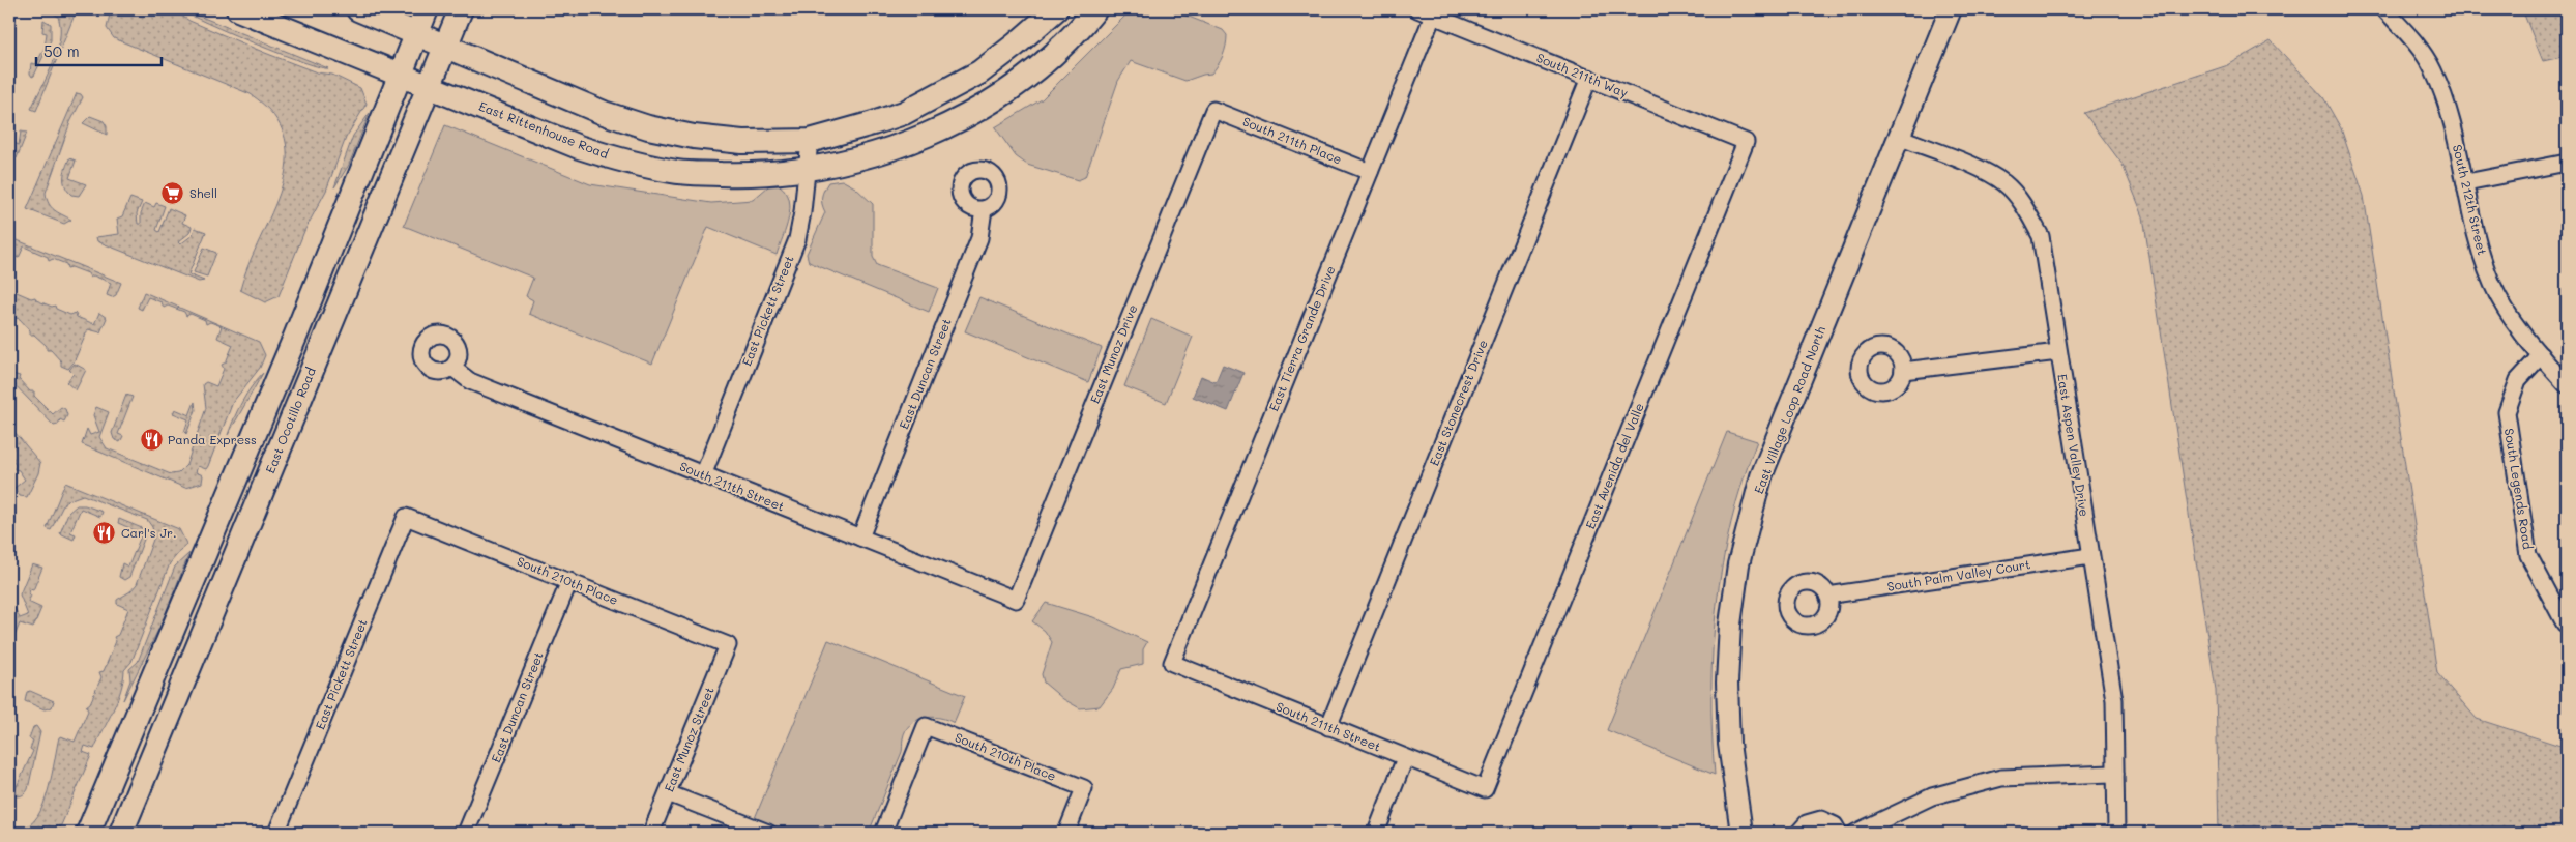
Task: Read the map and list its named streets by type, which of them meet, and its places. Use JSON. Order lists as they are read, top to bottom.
{
  "streets": {
    "main road": ["East Rittenhouse Road", "East Ocotillo Road"],
    "street": [
      "South 211th Way",
      "South 211th Place",
      "South 212th Street",
      "East Pickett Street",
      "East Tierra Grande Drive",
      "East Munoz Drive",
      "East Duncan Street",
      "East Stonecrest Drive",
      "East Village Loop Road North",
      "East Aspen Valley Drive",
      "East Avenida del Valle",
      "South 211th Street",
      "South Legends Road",
      "South Palm Valley Court",
      "South 210th Place",
      "East Munoz Street"
    ]
  },
  "crossings": [
    ["South 211th Way", "East Tierra Grande Drive"],
    ["South 211th Way", "East Stonecrest Drive"],
    ["South 211th Way", "East Avenida del Valle"],
    ["East Rittenhouse Road", "East Pickett Street"],
    ["East Rittenhouse Road", "East Ocotillo Road"],
    ["South 211th Place", "East Tierra Grande Drive"],
    ["South 211th Place", "East Munoz Drive"],
    ["South 212th Street", "South Legends Road"],
    ["East Pickett Street", "South 211th Street"],
    ["East Pickett Street", "South 210th Place"],
    ["East Tierra Grande Drive", "South 211th Street"],
    ["East Munoz Drive", "South 211th Street"],
    ["East Duncan Street", "South 211th Street"],
    ["East Duncan Street", "South 210th Place"],
    ["East Stonecrest Drive", "South 211th Street"],
    ["East Village Loop Road North", "East Aspen Valley Drive"],
    ["East Aspen Valley Drive", "South Palm Valley Court"],
    ["East Avenida del Valle", "South 211th Street"],
    ["South 210th Place", "East Munoz Street"]
  ],
  "places": {
    "supermarket": ["Shell"],
    "restaurant": ["Panda Express", "Carl's Jr."]
  },
  "scale_bar": "50 m"
}
